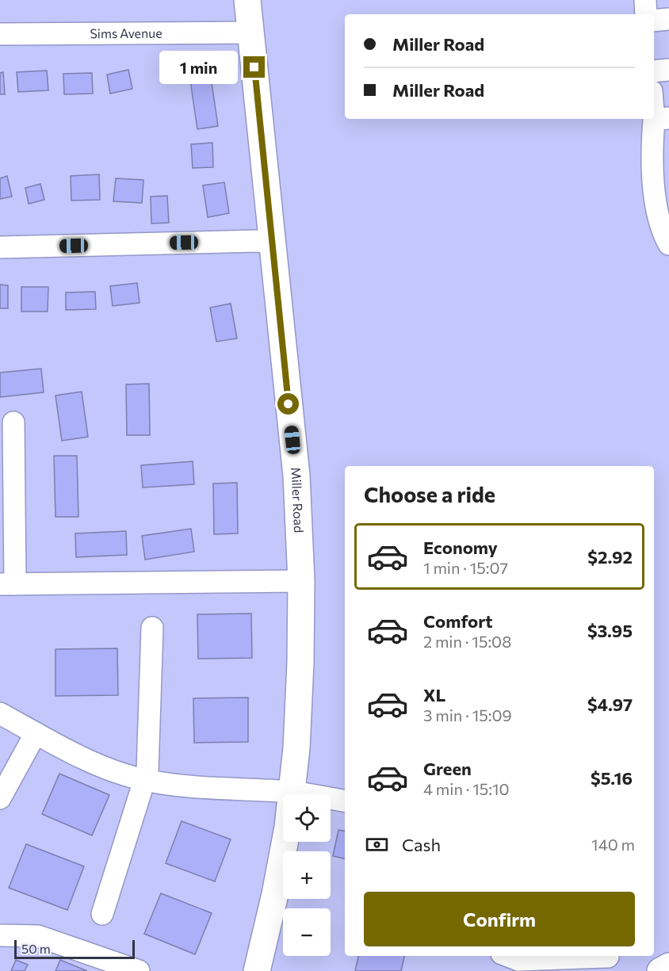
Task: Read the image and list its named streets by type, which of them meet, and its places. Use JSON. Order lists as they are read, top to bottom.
{
  "streets": {
    "main road": ["Miller Road"],
    "street": ["Sims Avenue"]
  },
  "crossings": [
    ["Sims Avenue", "Miller Road"]
  ],
  "scale_bar": "50 m",
  "page": {
    "banner": ["Miller Road", "Miller Road"],
    "bubble": "1 min",
    "heading": "Choose a ride",
    "list": [
      {
        "name": "Economy",
        "note": "1 min · 15:07",
        "value": "$2.92"
      },
      {
        "name": "Comfort",
        "note": "2 min · 15:08",
        "value": "$3.95"
      },
      {
        "name": "XL",
        "note": "3 min · 15:09",
        "value": "$4.97"
      },
      {
        "name": "Green",
        "note": "4 min · 15:10",
        "value": "$5.16"
      }
    ],
    "map_buttons": ["+", "−"],
    "pay": ["Cash", "140 m"],
    "buttons": "Confirm",
    "scale": "50 m"
  }
}
